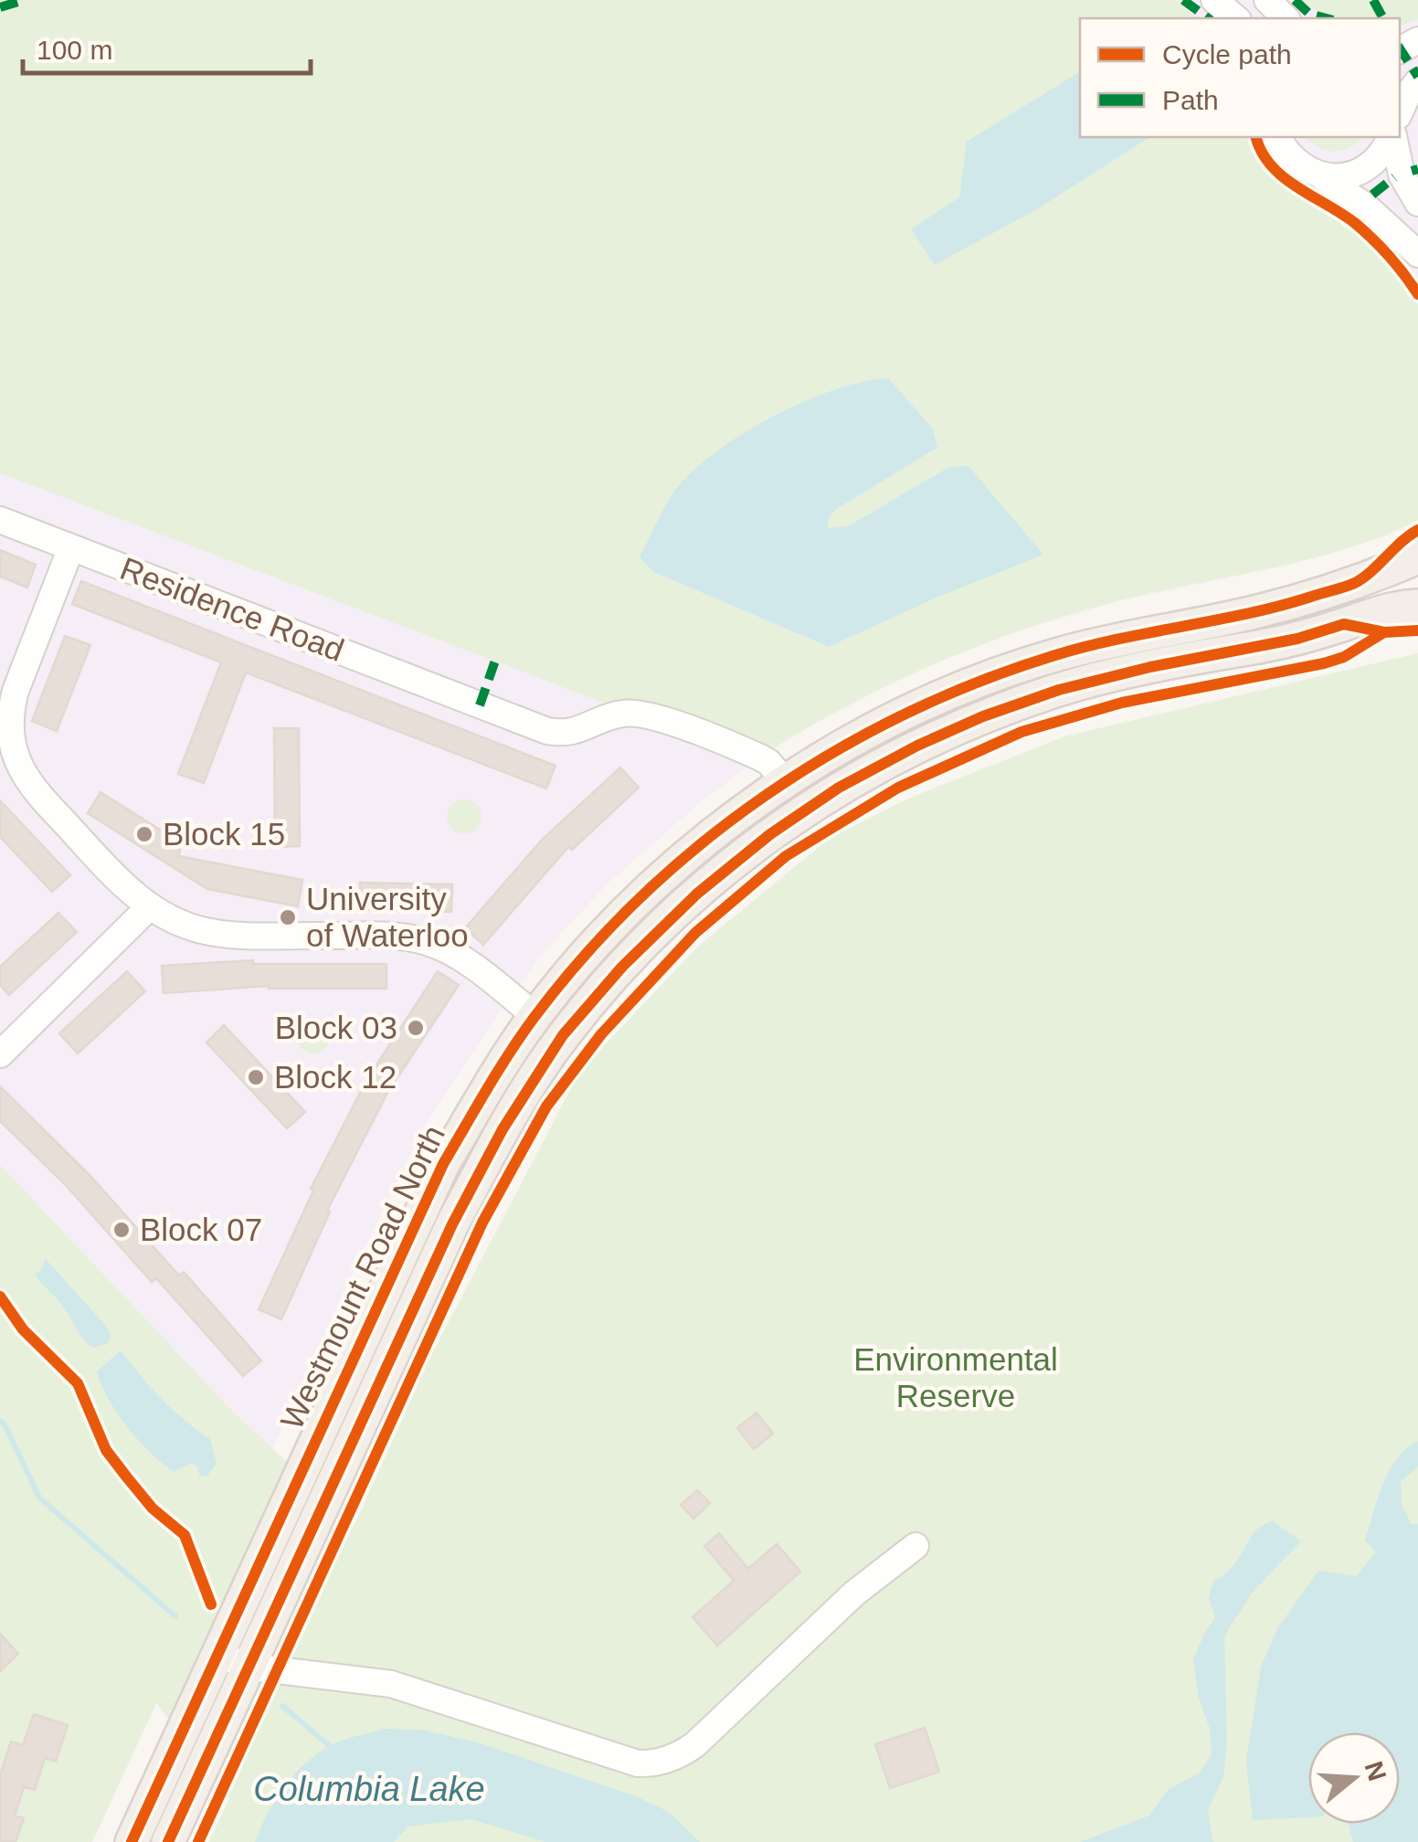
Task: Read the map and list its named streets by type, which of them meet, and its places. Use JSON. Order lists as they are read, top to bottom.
{
  "streets": {
    "main road": ["Westmount Road North"],
    "street": ["Residence Road"]
  },
  "crossings": [
    ["Residence Road", "Westmount Road North"]
  ],
  "water": ["Columbia Lake"],
  "parks": ["Environmental Reserve"],
  "places": [
    "Block 15",
    "University of Waterloo",
    "Block 03",
    "Block 12",
    "Block 07"
  ],
  "legend": ["Cycle path", "Path"],
  "scale_bar": "100 m",
  "north": "right"
}
